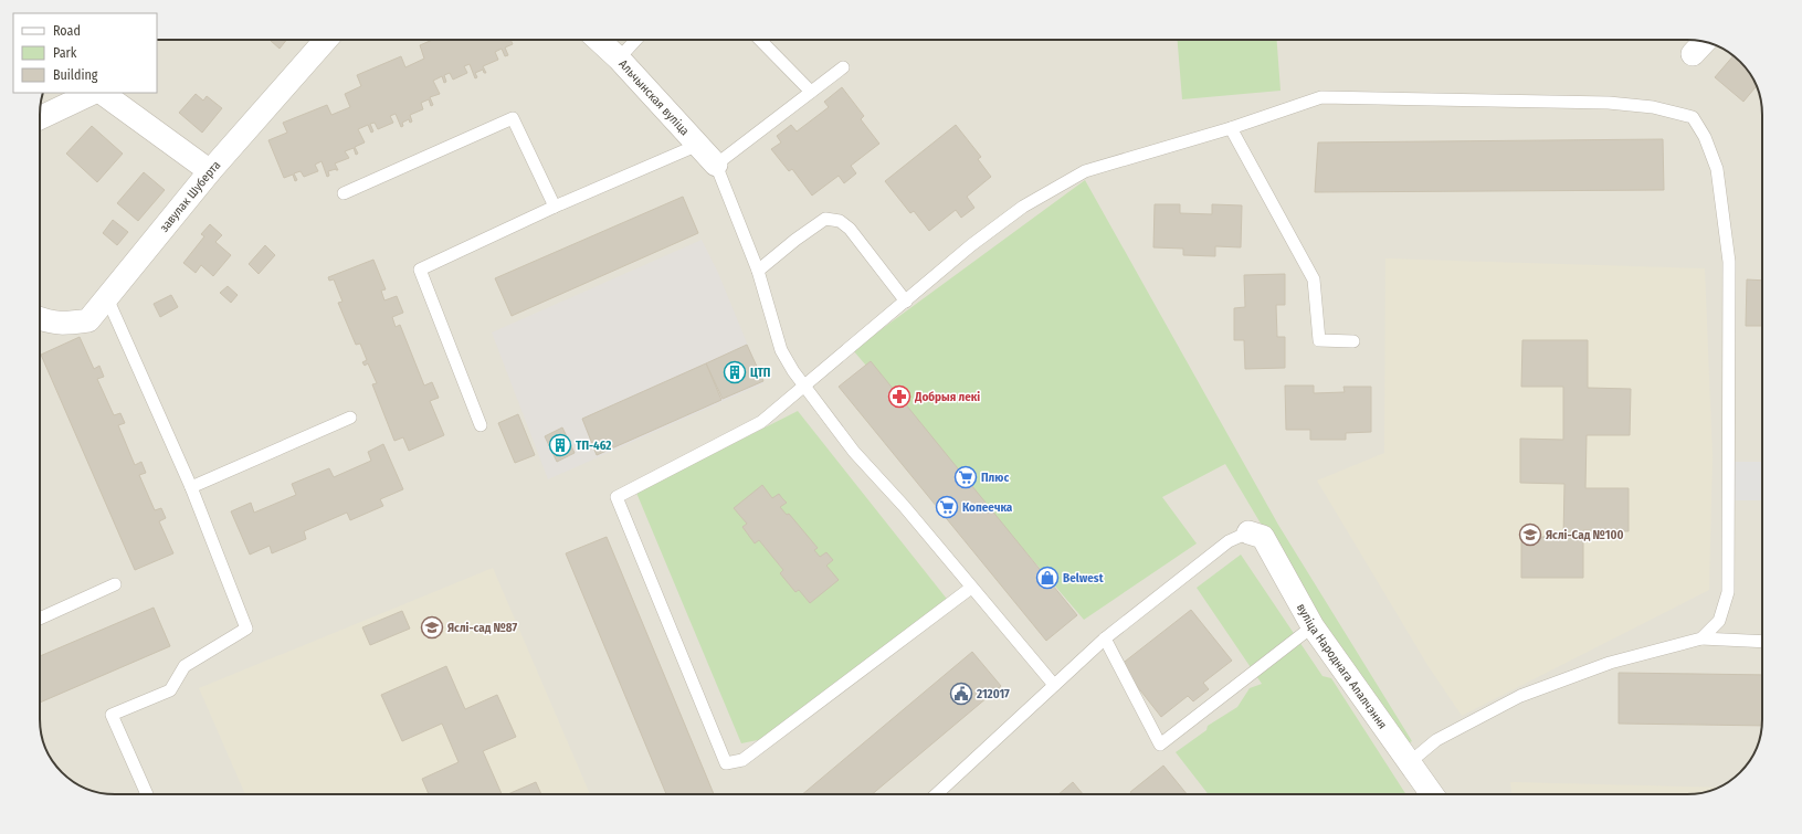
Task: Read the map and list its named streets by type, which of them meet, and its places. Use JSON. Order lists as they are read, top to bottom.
{
  "streets": {
    "street": ["Альчынская вуліца", "завулак Шуберта", "вуліца Народнага Апалчэння"]
  },
  "places": {
    "building": ["ЦТП", "ТП-462"],
    "pharmacy": ["Добрыя лекі"],
    "supermarket": ["Плюс", "Копеечка"],
    "school or university": ["Яслі-Сад №100", "Яслі-сад №87"],
    "shop": ["Belwest"],
    "public building": ["212017"]
  },
  "legend": ["Road", "Park", "Building"]
}
